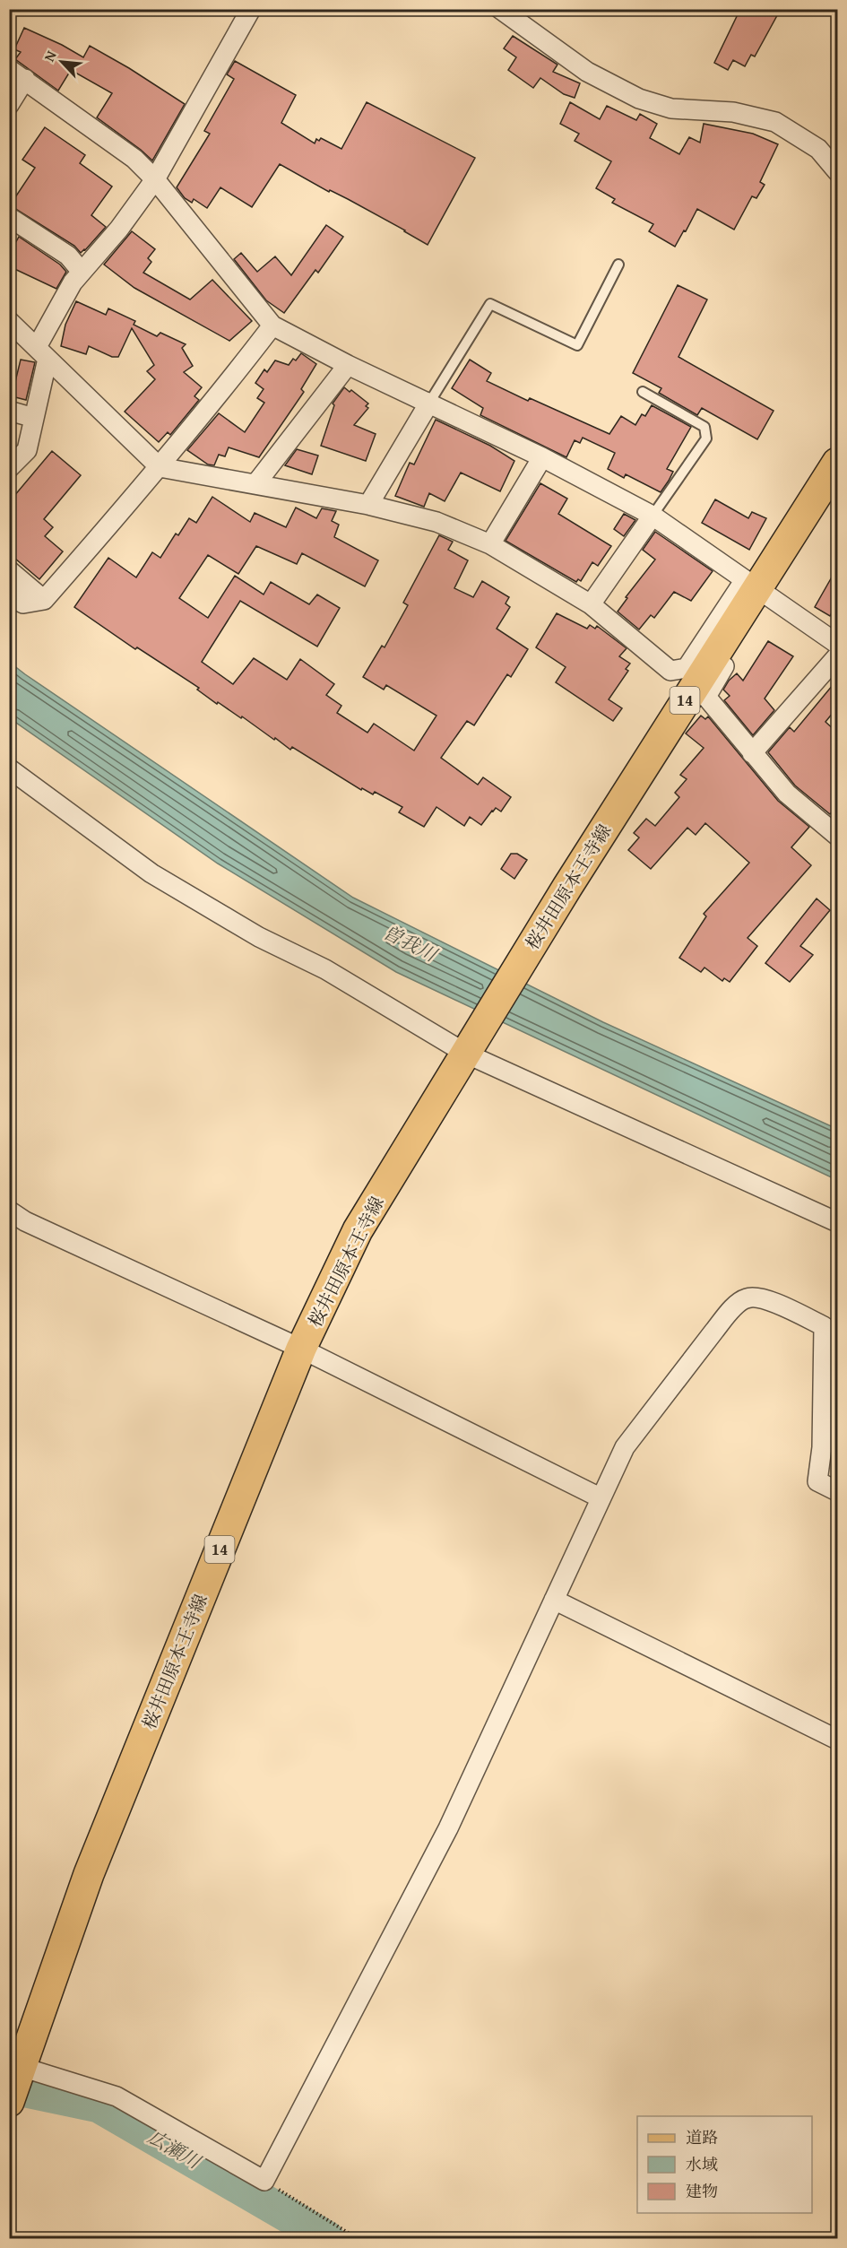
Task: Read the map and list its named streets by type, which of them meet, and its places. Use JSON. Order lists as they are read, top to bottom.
{
  "streets": {
    "main road": ["14", "桜井田原本王寺線"]
  },
  "water": ["曽我川", "広瀬川"],
  "legend": ["道路", "水域", "建物"],
  "north": "top left"
}
